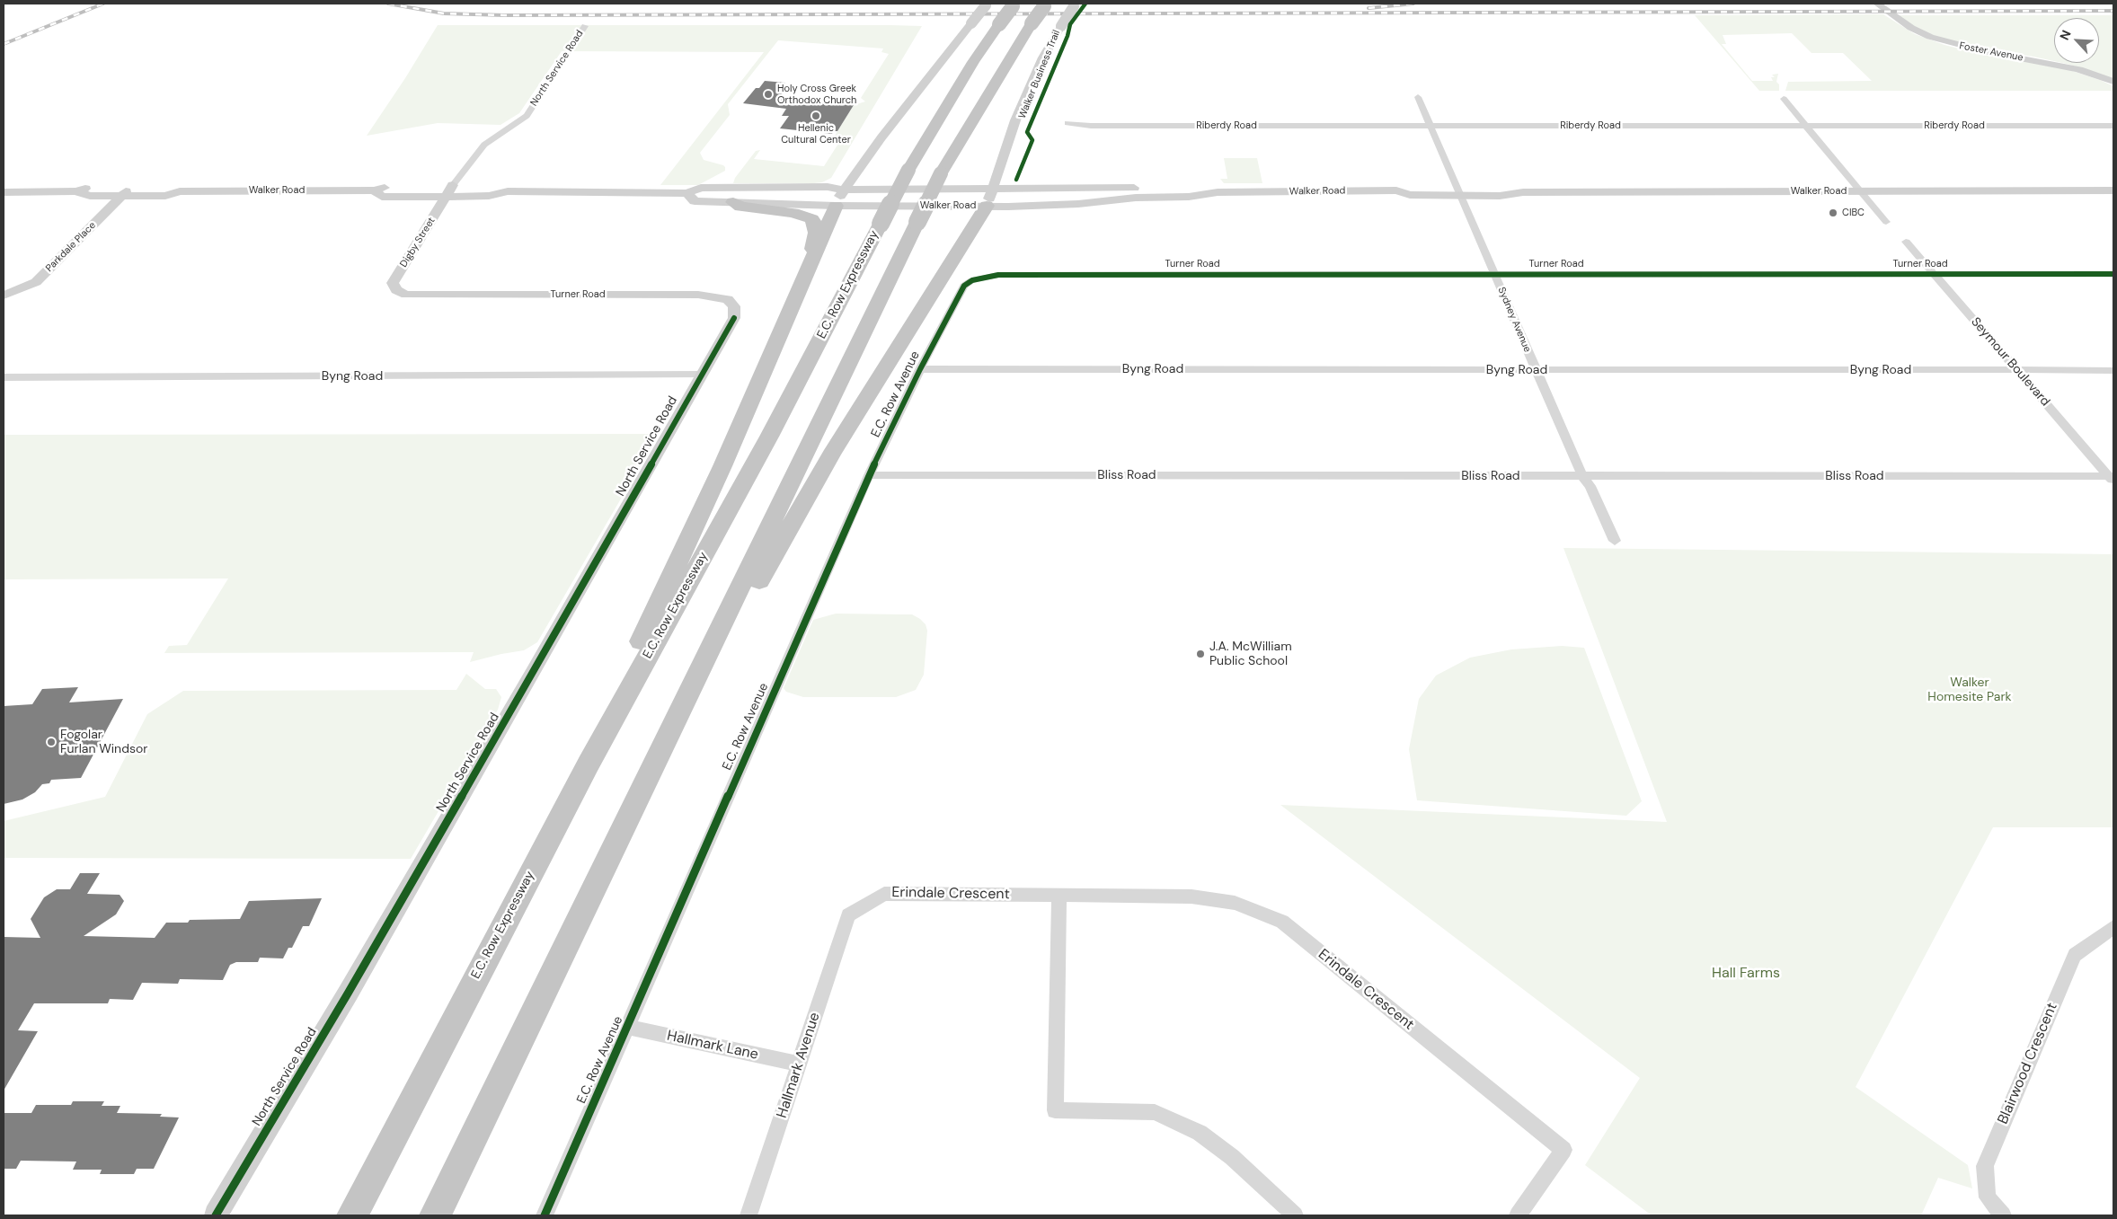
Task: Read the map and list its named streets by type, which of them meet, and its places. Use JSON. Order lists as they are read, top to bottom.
{
  "streets": {
    "highway": ["E.C. Row Expressway"],
    "main road": [
      "Foster Avenue",
      "North Service Road",
      "Walker Road",
      "Digby Street",
      "Parkdale Place",
      "Turner Road"
    ],
    "street": [
      "Riberdy Road",
      "Sydney Avenue",
      "Seymour Boulevard",
      "Byng Road",
      "E.C. Row Avenue",
      "Bliss Road",
      "Erindale Crescent",
      "Hallmark Lane",
      "Blairwood Crescent",
      "Hallmark Avenue"
    ],
    "cycle path": ["Walker Business Trail"]
  },
  "crossings": [
    ["North Service Road", "Walker Road"],
    ["North Service Road", "Digby Street"],
    ["North Service Road", "Turner Road"],
    ["North Service Road", "Byng Road"],
    ["Riberdy Road", "Sydney Avenue"],
    ["Walker Road", "Digby Street"],
    ["Walker Road", "Parkdale Place"],
    ["Walker Road", "Sydney Avenue"],
    ["Digby Street", "Turner Road"],
    ["Turner Road", "Sydney Avenue"],
    ["Turner Road", "Seymour Boulevard"],
    ["Turner Road", "E.C. Row Avenue"],
    ["Sydney Avenue", "Byng Road"],
    ["Sydney Avenue", "Bliss Road"],
    ["Seymour Boulevard", "Byng Road"],
    ["Seymour Boulevard", "Bliss Road"],
    ["Byng Road", "E.C. Row Avenue"],
    ["E.C. Row Avenue", "Bliss Road"],
    ["E.C. Row Avenue", "Hallmark Lane"],
    ["Erindale Crescent", "Hallmark Avenue"],
    ["Hallmark Lane", "Hallmark Avenue"]
  ],
  "parks": ["Walker Homesite Park", "Hall Farms"],
  "places": [
    "Holy Cross Greek Orthodox Church",
    "Hellenic Cultural Center",
    "CIBC",
    "J.A. McWilliam Public School",
    "Fogolar Furlan Windsor"
  ],
  "north": "top left"
}
